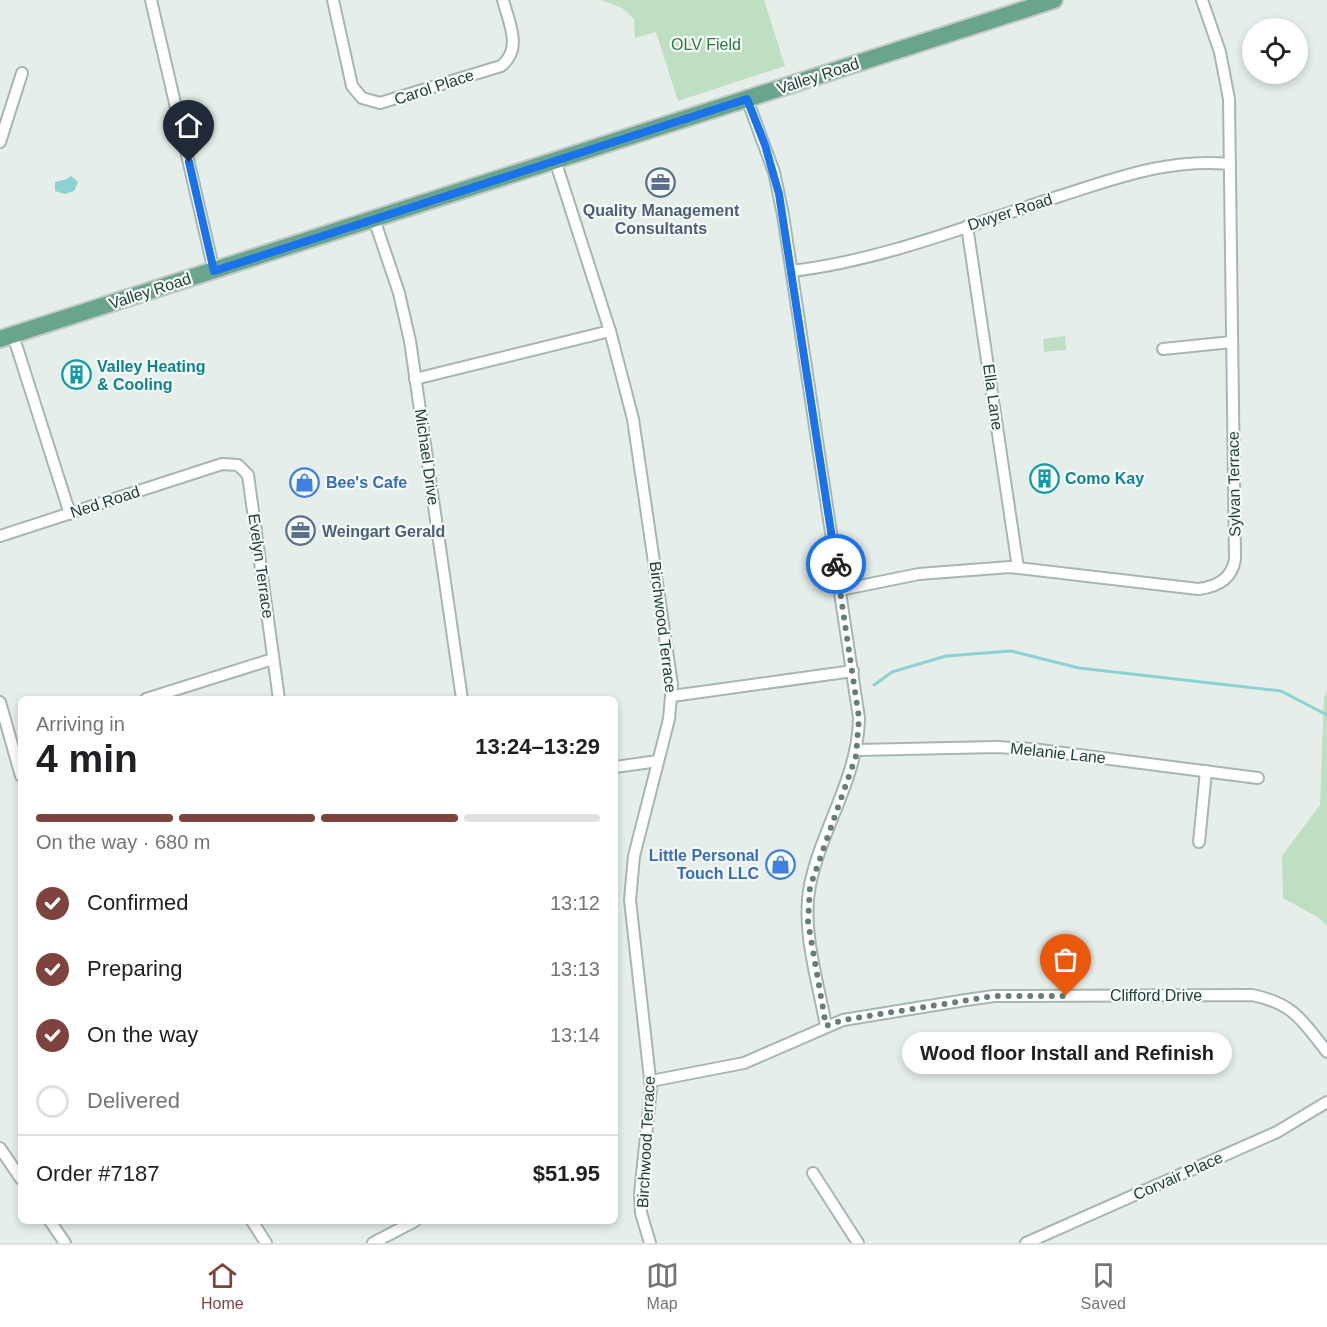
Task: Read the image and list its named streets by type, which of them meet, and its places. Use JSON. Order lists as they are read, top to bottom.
{
  "streets": {
    "main road": ["Valley Road"],
    "street": [
      "Carol Place",
      "Dwyer Road",
      "Ella Lane",
      "Michael Drive",
      "Sylvan Terrace",
      "Ned Road",
      "Evelyn Terrace",
      "Birchwood Terrace",
      "Melanie Lane",
      "Clifford Drive",
      "Corvair Place"
    ]
  },
  "crossings": [
    ["Valley Road", "Michael Drive"],
    ["Valley Road", "Birchwood Terrace"],
    ["Dwyer Road", "Ella Lane"],
    ["Dwyer Road", "Sylvan Terrace"],
    ["Ella Lane", "Sylvan Terrace"],
    ["Ned Road", "Evelyn Terrace"],
    ["Birchwood Terrace", "Clifford Drive"]
  ],
  "parks": ["OLV Field"],
  "places": {
    "office": ["Quality Management Consultants", "Weingart Gerald"],
    "building": ["Valley Heating & Cooling", "Como Kay"],
    "shop": ["Bee's Cafe", "Little Personal Touch LLC"],
    "other": ["Wood floor Install and Refinish"]
  },
  "page": {
    "heading": ["4 min", "Arriving in", "13:24–13:29"],
    "panel": ["Order #7187", "$51.95"],
    "bar": "On the way · 680 m",
    "list": [
      ["Confirmed", "13:12"],
      ["Preparing", "13:13"],
      ["On the way", "13:14"],
      "Delivered"
    ],
    "bubble": "Wood floor Install and Refinish",
    "tabs": ["Home", "Map", "Saved"]
  }
}
